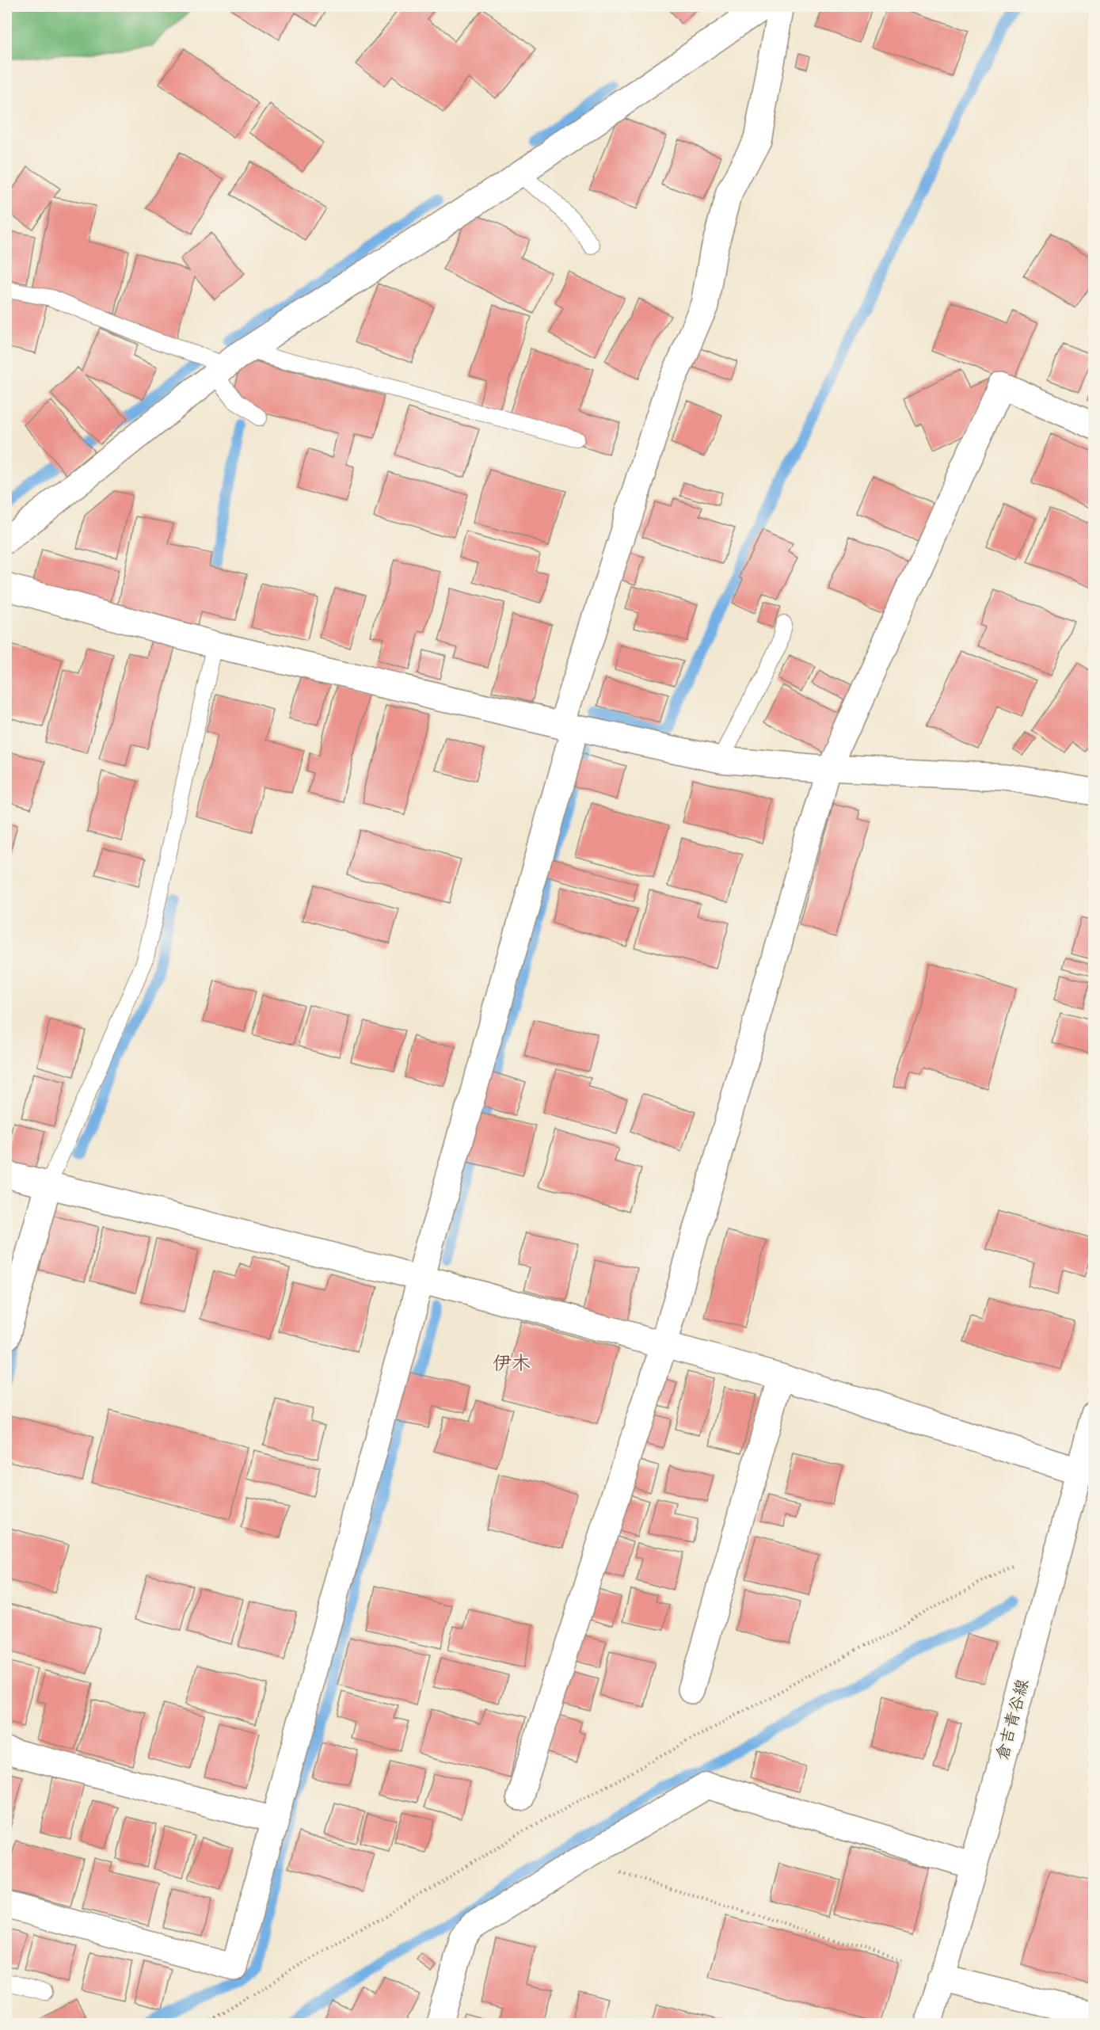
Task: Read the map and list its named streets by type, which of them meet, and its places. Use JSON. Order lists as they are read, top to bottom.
{
  "streets": {
    "street": ["倉吉青谷線"]
  },
  "districts": ["伊木"]
}
